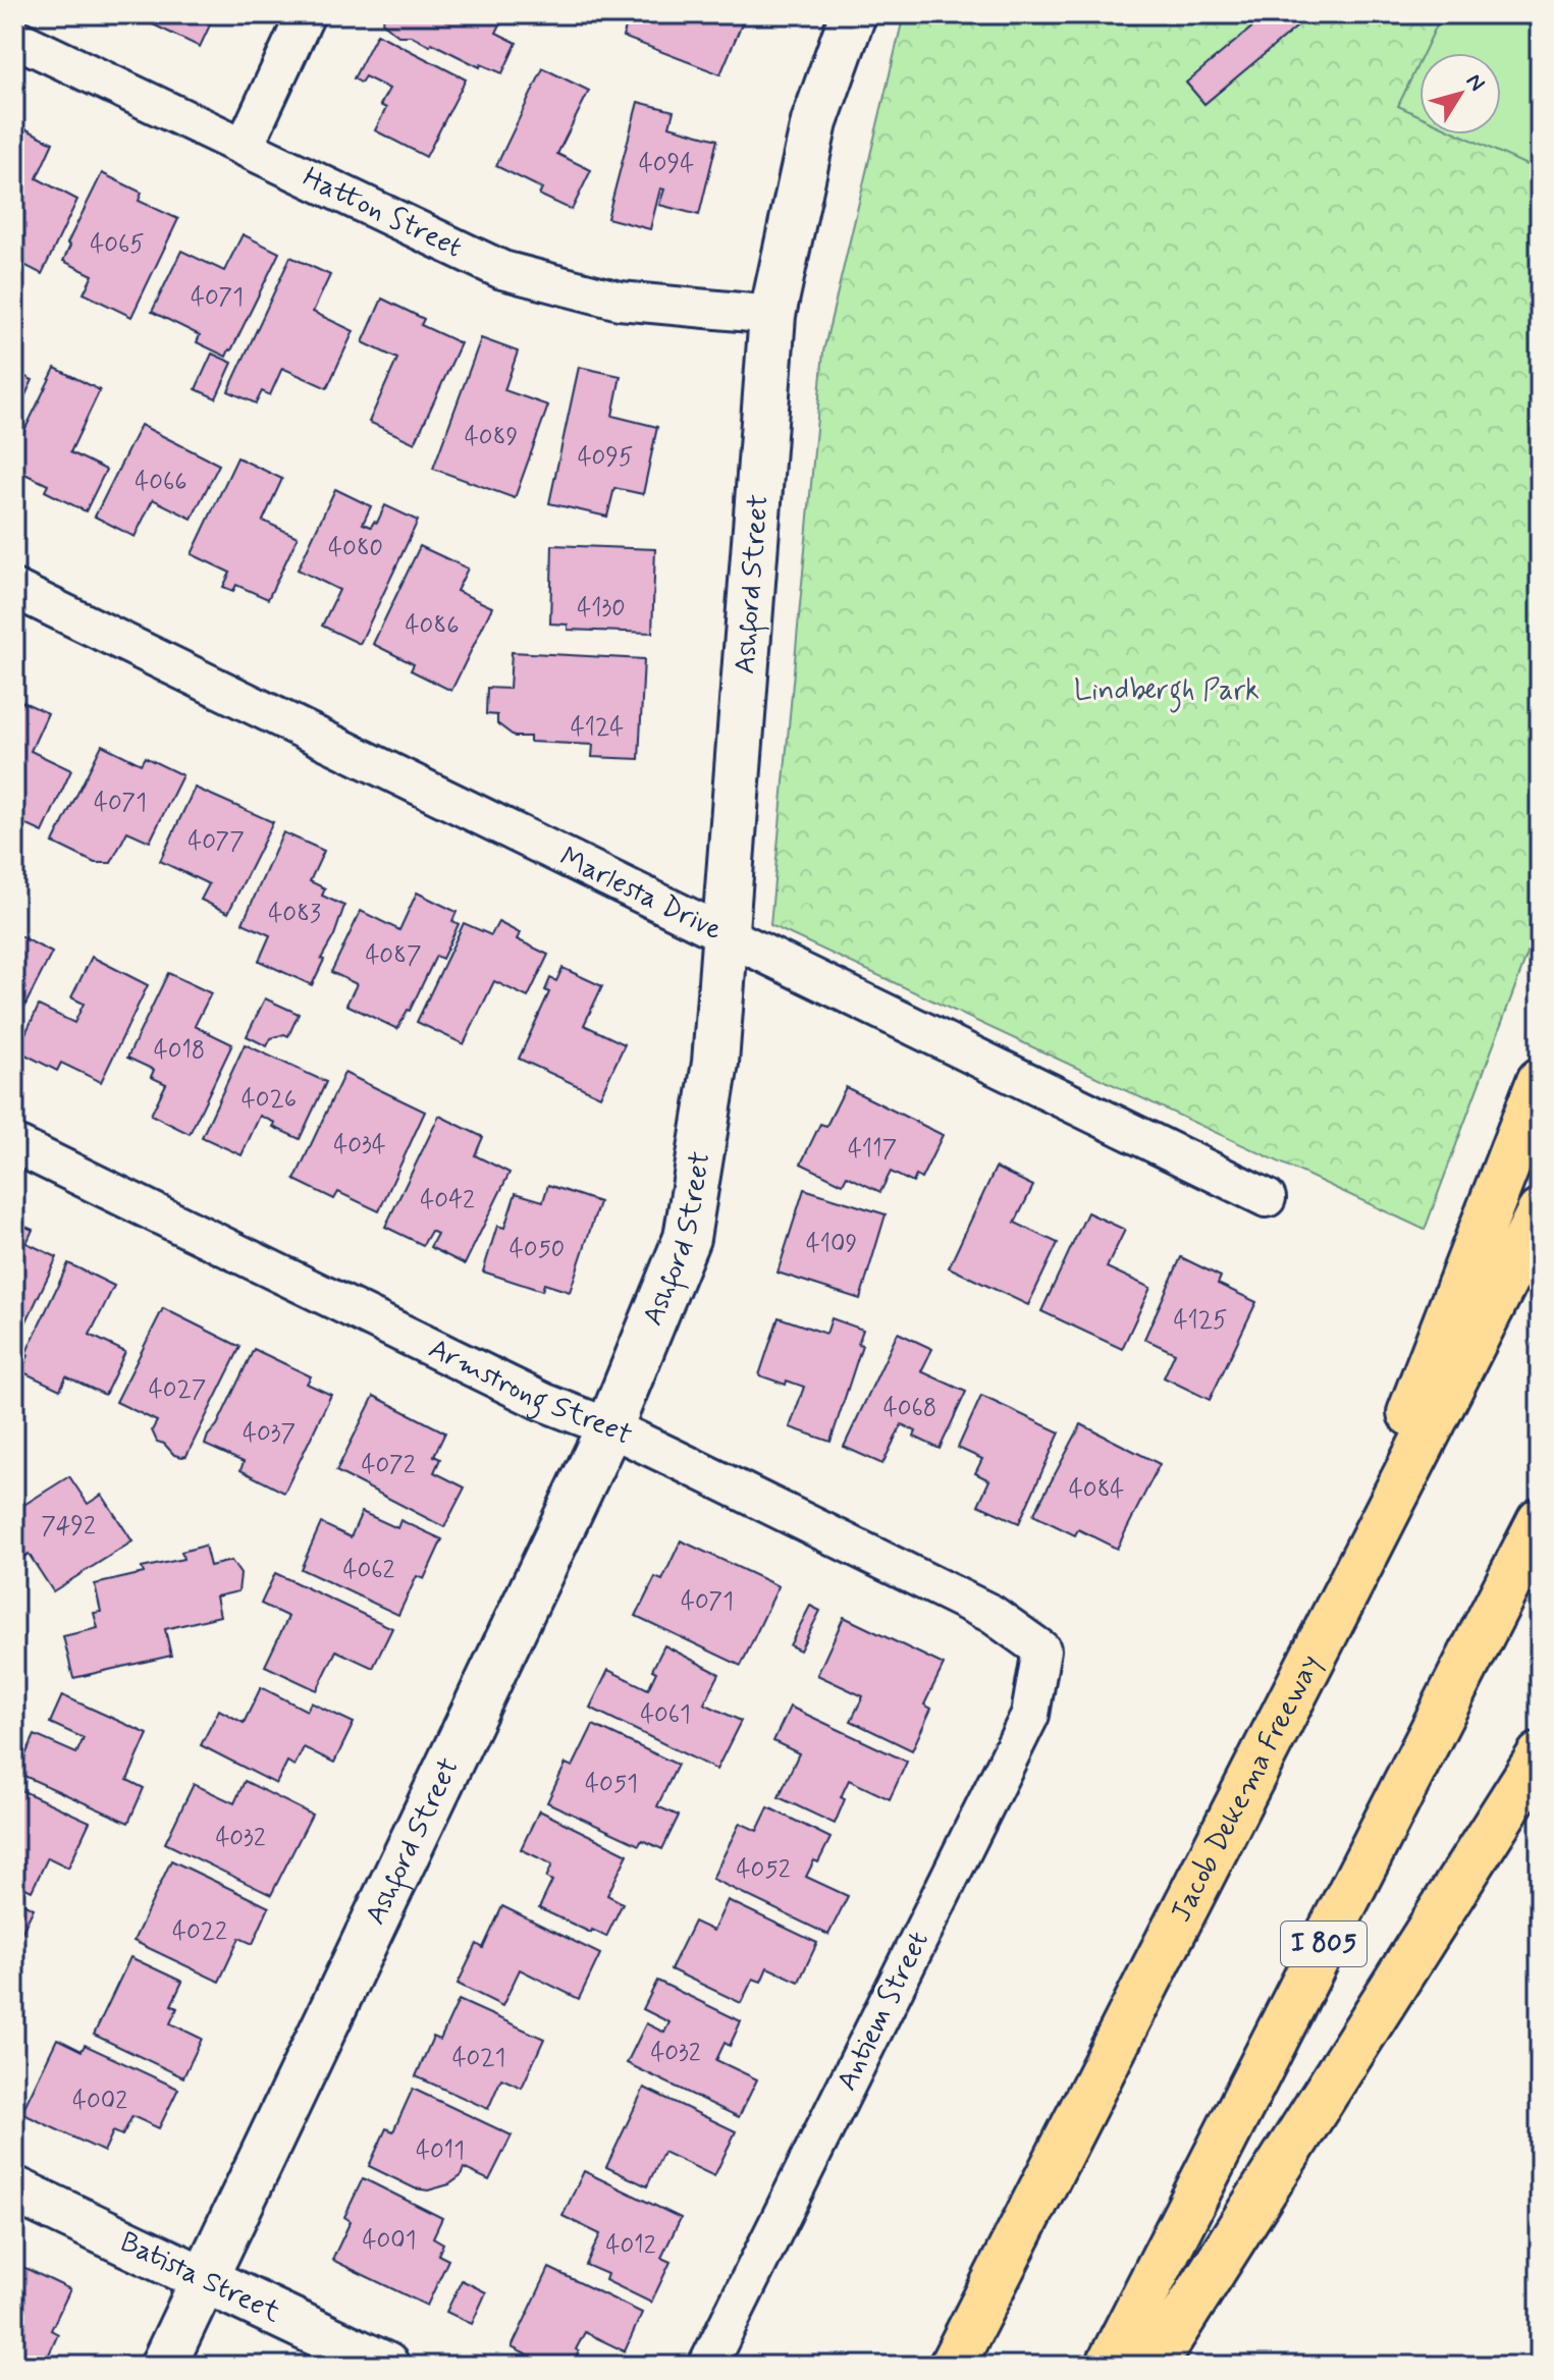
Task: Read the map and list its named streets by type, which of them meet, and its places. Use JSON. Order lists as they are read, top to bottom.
{
  "streets": {
    "highway": ["Jacob Dekema Freeway", "I 805"],
    "street": [
      "Hatton Street",
      "Ashford Street",
      "Marlesta Drive",
      "Armstrong Street",
      "Antiem Street",
      "Batista Street"
    ]
  },
  "crossings": [
    ["Hatton Street", "Ashford Street"],
    ["Ashford Street", "Marlesta Drive"],
    ["Ashford Street", "Armstrong Street"],
    ["Ashford Street", "Batista Street"],
    ["Armstrong Street", "Antiem Street"]
  ],
  "parks": ["Lindbergh Park"],
  "house_numbers": [
    "4094",
    "4065",
    "4071",
    "4089",
    "4095",
    "4066",
    "4080",
    "4130",
    "4086",
    "4124",
    "4071",
    "4077",
    "4083",
    "4087",
    "4018",
    "4026",
    "4034",
    "4117",
    "4042",
    "4109",
    "4050",
    "4125",
    "4027",
    "4068",
    "4037",
    "4072",
    "4084",
    "7492",
    "4062",
    "4071",
    "4061",
    "4051",
    "4032",
    "4052",
    "4022",
    "4032",
    "4021",
    "4002",
    "4011",
    "4001",
    "4012"
  ],
  "north": "top right"
}
